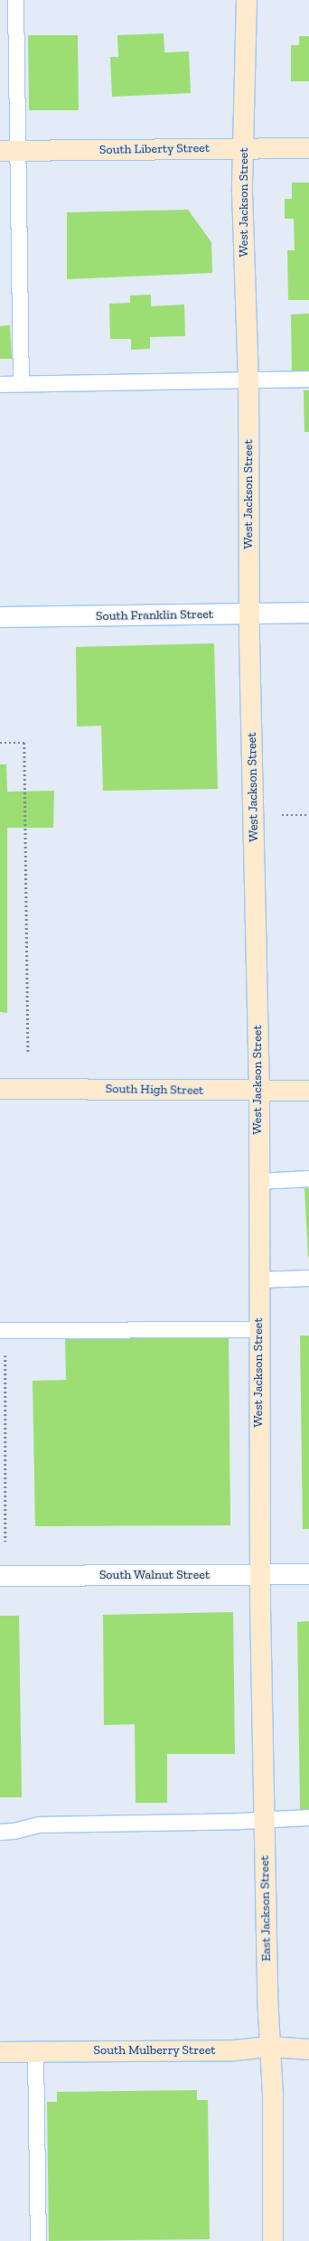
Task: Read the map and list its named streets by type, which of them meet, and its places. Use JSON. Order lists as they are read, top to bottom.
{
  "streets": {
    "main road": [
      "South Liberty Street",
      "West Jackson Street",
      "South High Street",
      "East Jackson Street",
      "South Mulberry Street"
    ],
    "street": ["South Franklin Street", "South Walnut Street"]
  },
  "crossings": [
    ["South Liberty Street", "West Jackson Street"],
    ["West Jackson Street", "South Franklin Street"],
    ["West Jackson Street", "South High Street"],
    ["West Jackson Street", "South Walnut Street"],
    ["West Jackson Street", "East Jackson Street"],
    ["South Walnut Street", "East Jackson Street"],
    ["East Jackson Street", "South Mulberry Street"]
  ]
}
